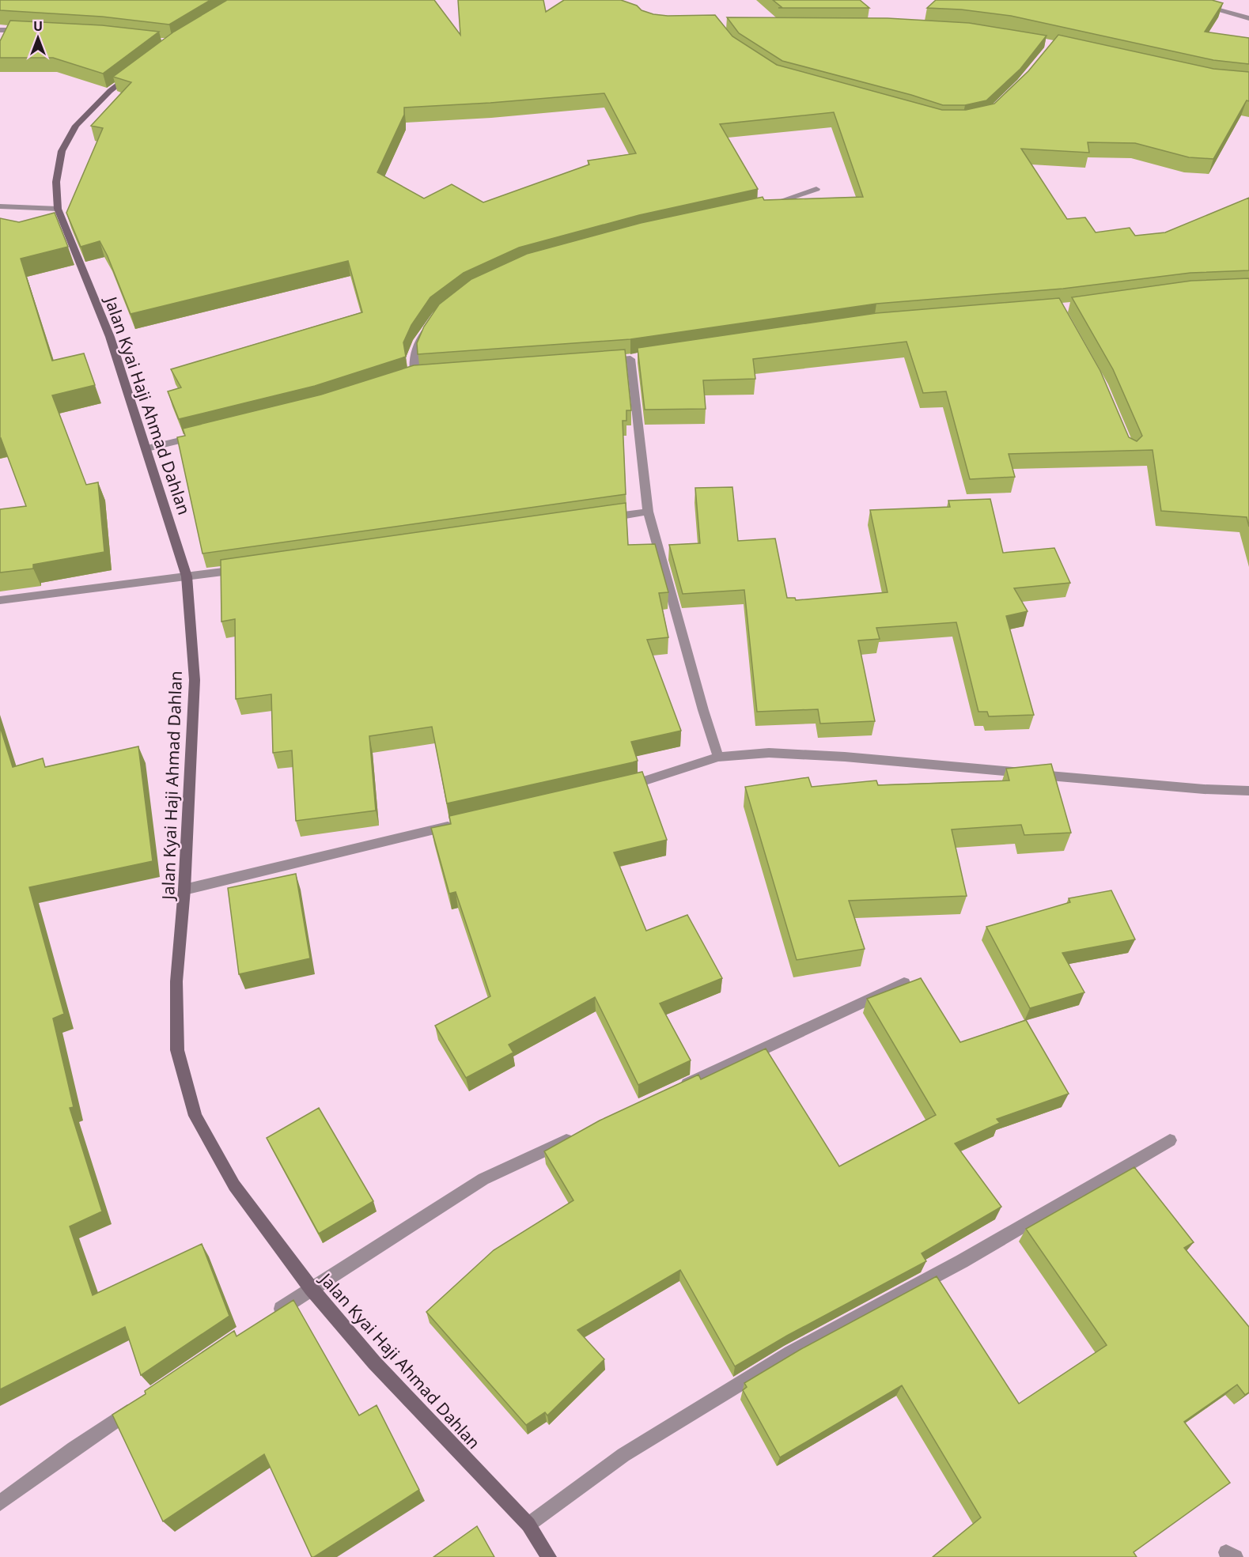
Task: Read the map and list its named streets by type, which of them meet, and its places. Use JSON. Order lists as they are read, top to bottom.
{
  "streets": {
    "main road": ["Jalan Kyai Haji Ahmad Dahlan"]
  },
  "north": "top"
}
